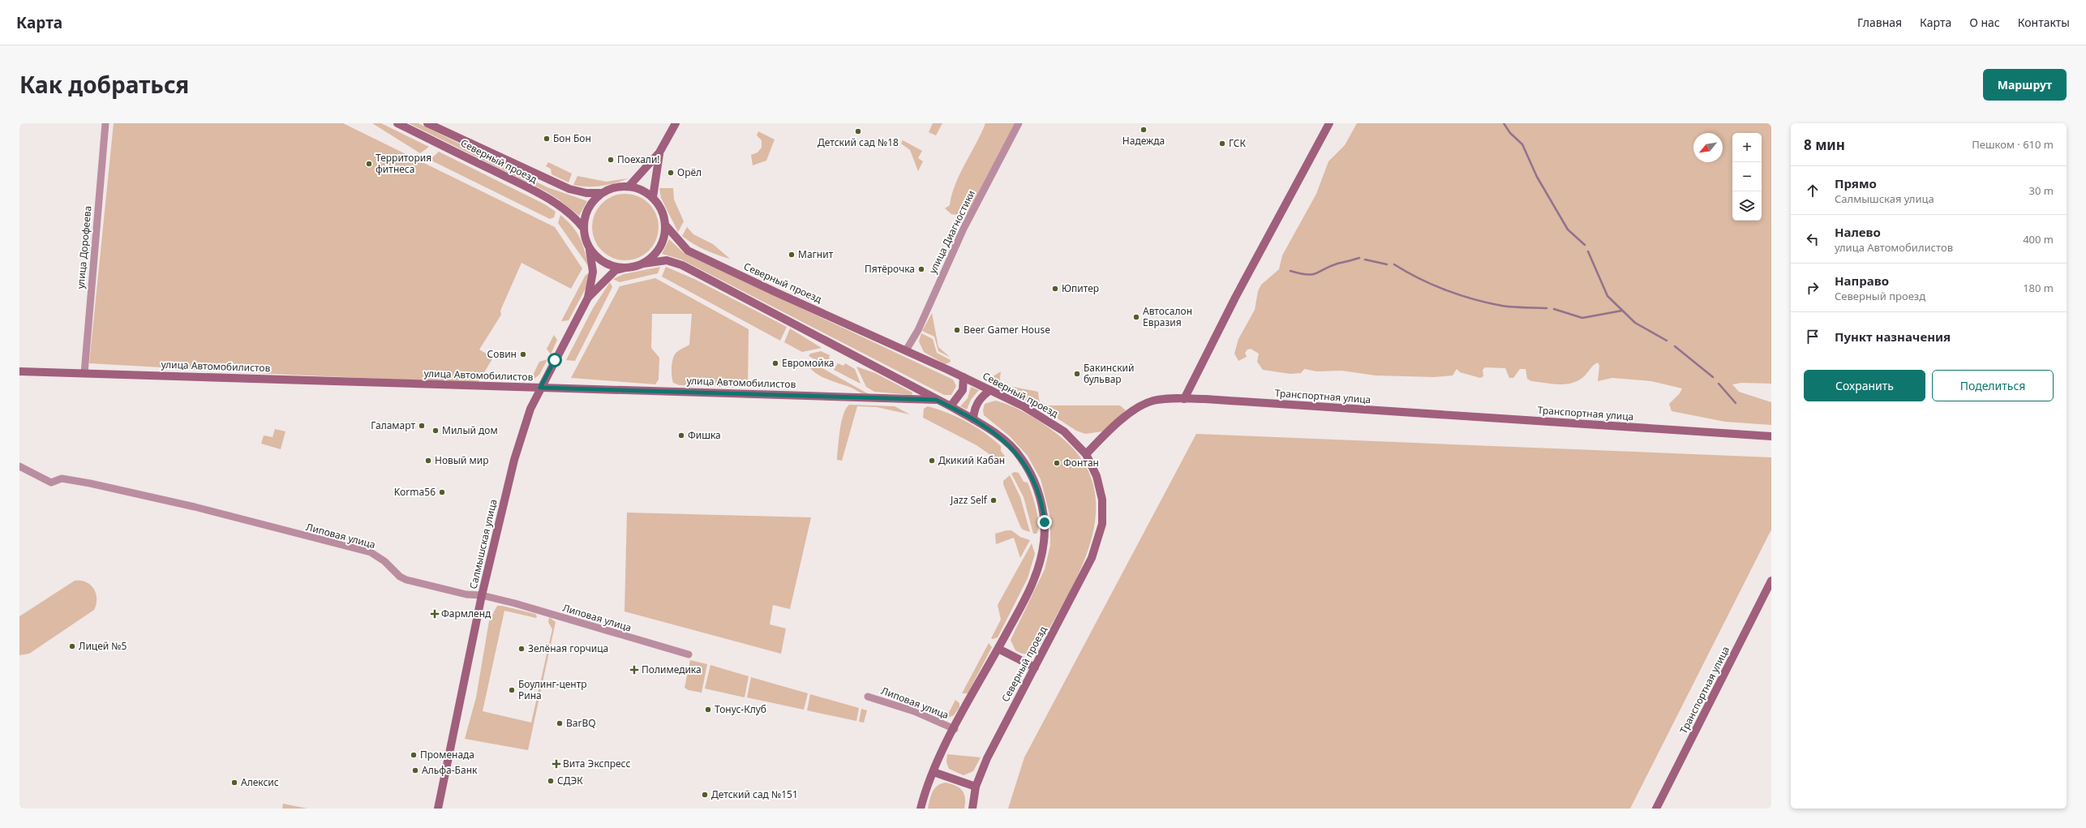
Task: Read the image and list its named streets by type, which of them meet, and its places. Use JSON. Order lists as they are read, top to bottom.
{
  "streets": {
    "main road": [
      "Северный проезд",
      "улица Автомобилистов",
      "Транспортная улица",
      "Салмышская улица"
    ],
    "street": ["улица Диагностики", "улица Дорофеева", "Липовая улица"]
  },
  "crossings": [
    ["Северный проезд", "улица Диагностики"],
    ["улица Дорофеева", "улица Автомобилистов"],
    ["улица Автомобилистов", "Салмышская улица"],
    ["Липовая улица", "Салмышская улица"]
  ],
  "places": {
    "other": [
      "Надежда",
      "Детский сад №18",
      "Бон Бон",
      "ГСК",
      "Поехали!",
      "Территория фитнеса",
      "Орёл",
      "Магнит",
      "Пятёрочка",
      "Юпитер",
      "Автосалон Евразия",
      "Beer Gamer House",
      "Совин",
      "Евромойка",
      "Бакинский бульвар",
      "Галамарт",
      "Милый дом",
      "Фишка",
      "Новый мир",
      "Дкикий Кабан",
      "Фонтан",
      "Korma56",
      "Jazz Self",
      "Лицей №5",
      "Зелёная горчица",
      "Боулинг-центр Рина",
      "Тонус-Клуб",
      "BarBQ",
      "Променада",
      "Альфа-Банк",
      "СДЭК",
      "Алексис",
      "Детский сад №151"
    ],
    "health": ["Фармленд", "Полимедика", "Вита Экспресс"]
  },
  "north": "bottom left",
  "page": {
    "header": "Карта",
    "nav": [
      "Главная",
      "Карта",
      "О нас",
      "Контакты"
    ],
    "title": "Как добраться",
    "buttons": [
      "Маршрут",
      ["Сохранить", "Поделиться"]
    ],
    "heading": ["8 мин", "Пешком · 610 m"],
    "map_buttons": ["+", "−"],
    "list": [
      ["Прямо", "Салмышская улица", "30 m"],
      ["Налево", "улица Автомобилистов", "400 m"],
      ["Направо", "Северный проезд", "180 m"],
      "Пункт назначения"
    ]
  }
}
